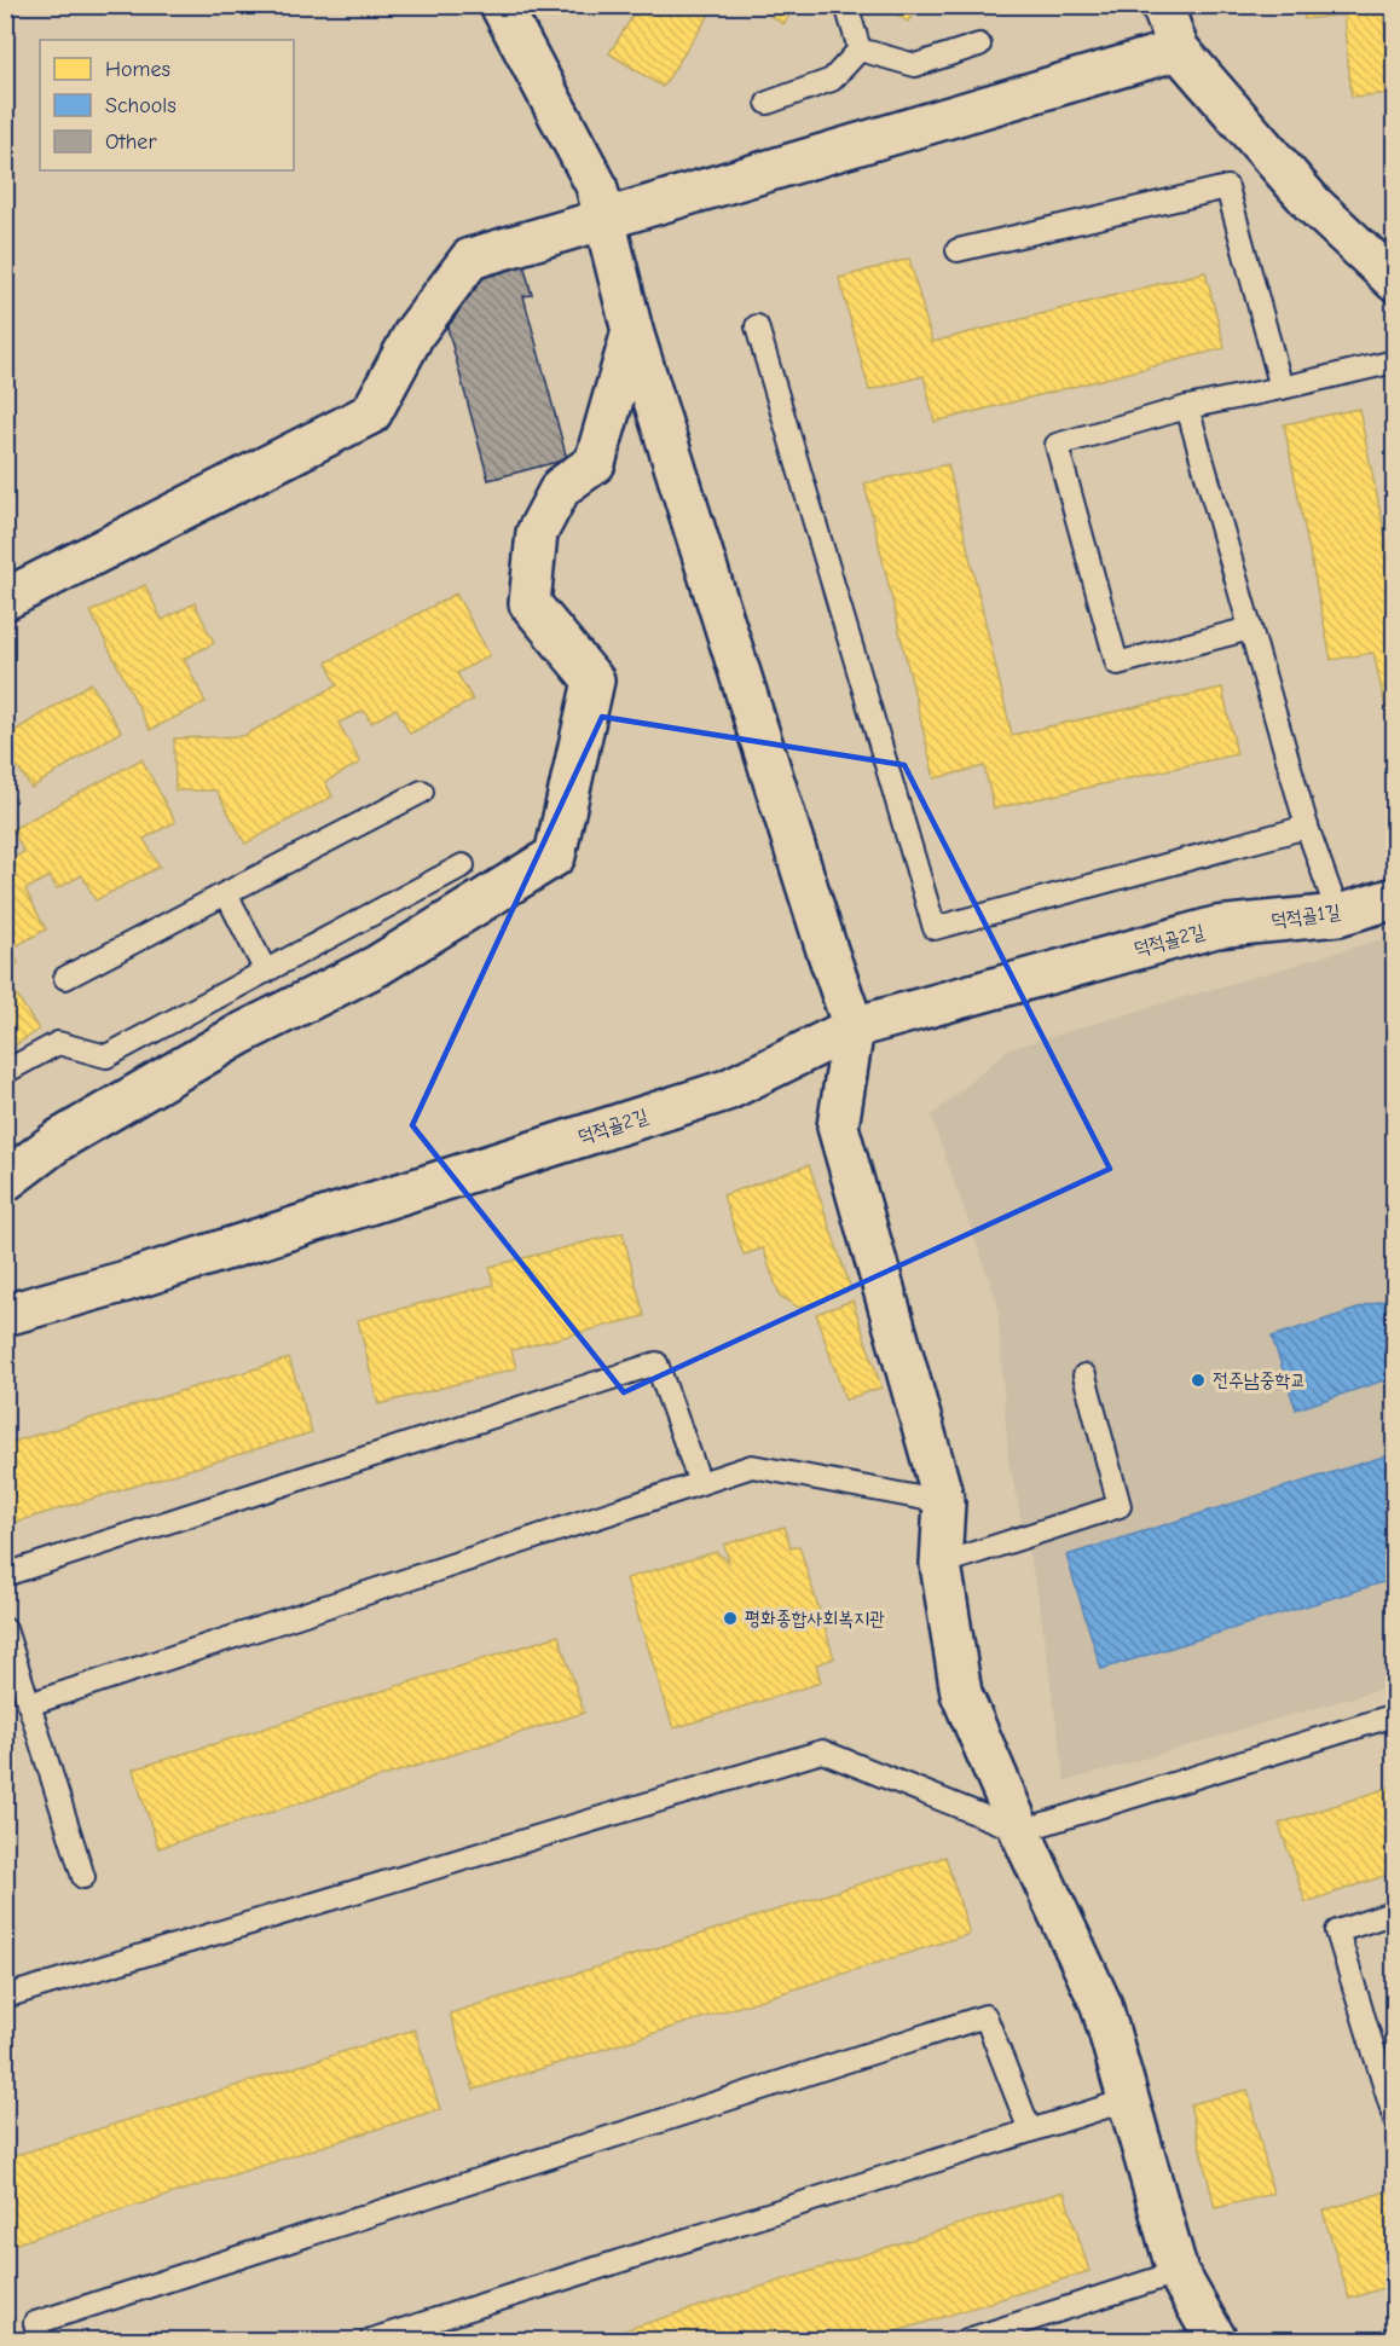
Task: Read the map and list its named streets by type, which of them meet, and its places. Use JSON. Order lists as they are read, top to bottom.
{
  "streets": {
    "street": ["덕적골1길", "덕적골2길"]
  },
  "crossings": [
    ["덕적골1길", "덕적골2길"]
  ],
  "places": ["전주남중학교", "평화종합사회복지관"],
  "legend": ["Homes", "Schools", "Other"]
}
